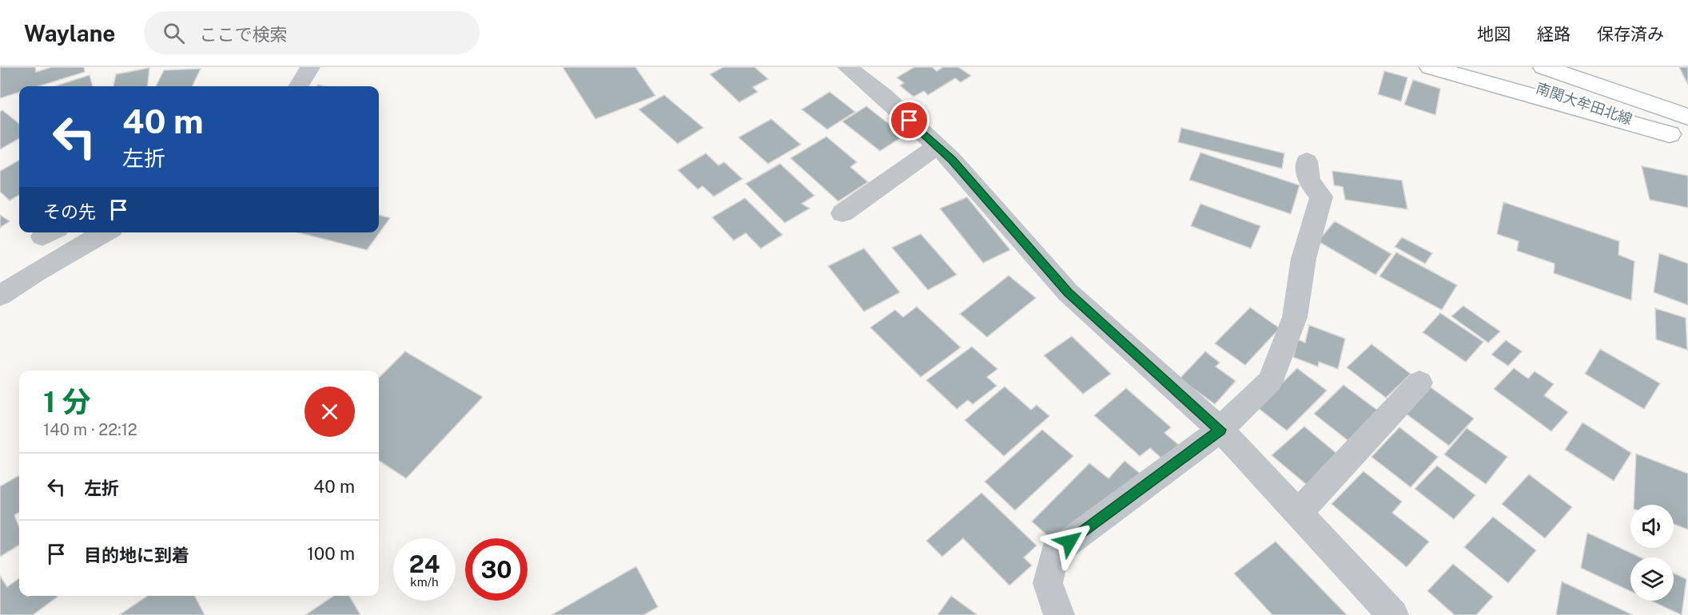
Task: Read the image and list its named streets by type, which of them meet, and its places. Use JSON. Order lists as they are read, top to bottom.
{
  "streets": {
    "main road": ["南関大牟田北線"]
  },
  "page": {
    "header": "Waylane",
    "search": "ここで検索",
    "nav": ["地図", "経路", "保存済み"],
    "turn": ["40 m", "左折"],
    "then": "その先",
    "heading": ["1 分", "140 m · 22:12"],
    "list": [
      {
        "name": "左折",
        "value": "40 m"
      },
      {
        "name": "目的地に到着",
        "value": "100 m"
      }
    ],
    "speed": "24 km/h",
    "limit": "30"
  }
}
